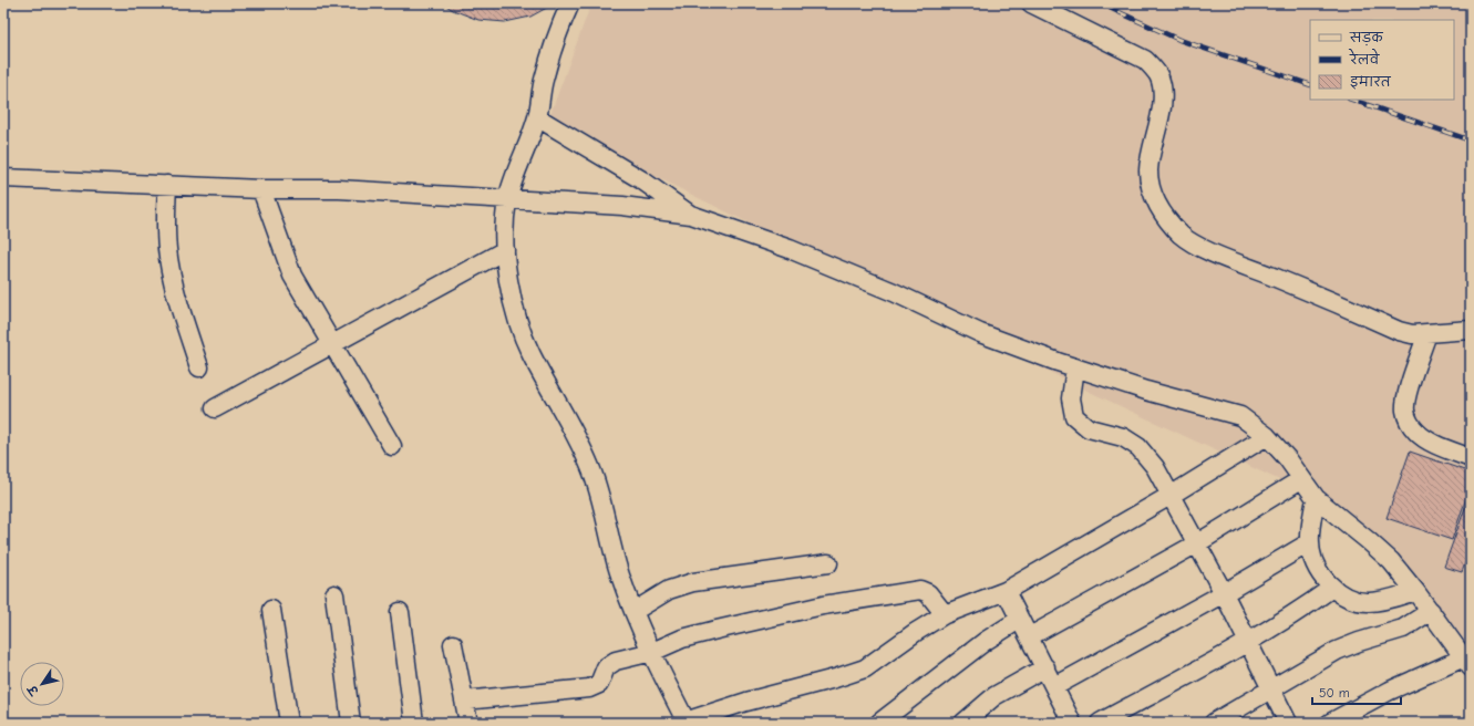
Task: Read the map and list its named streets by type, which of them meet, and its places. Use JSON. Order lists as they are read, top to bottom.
{
  "legend": ["सड़क", "रेलवे", "इमारत"],
  "scale_bar": "50 m",
  "north": "bottom left"
}
